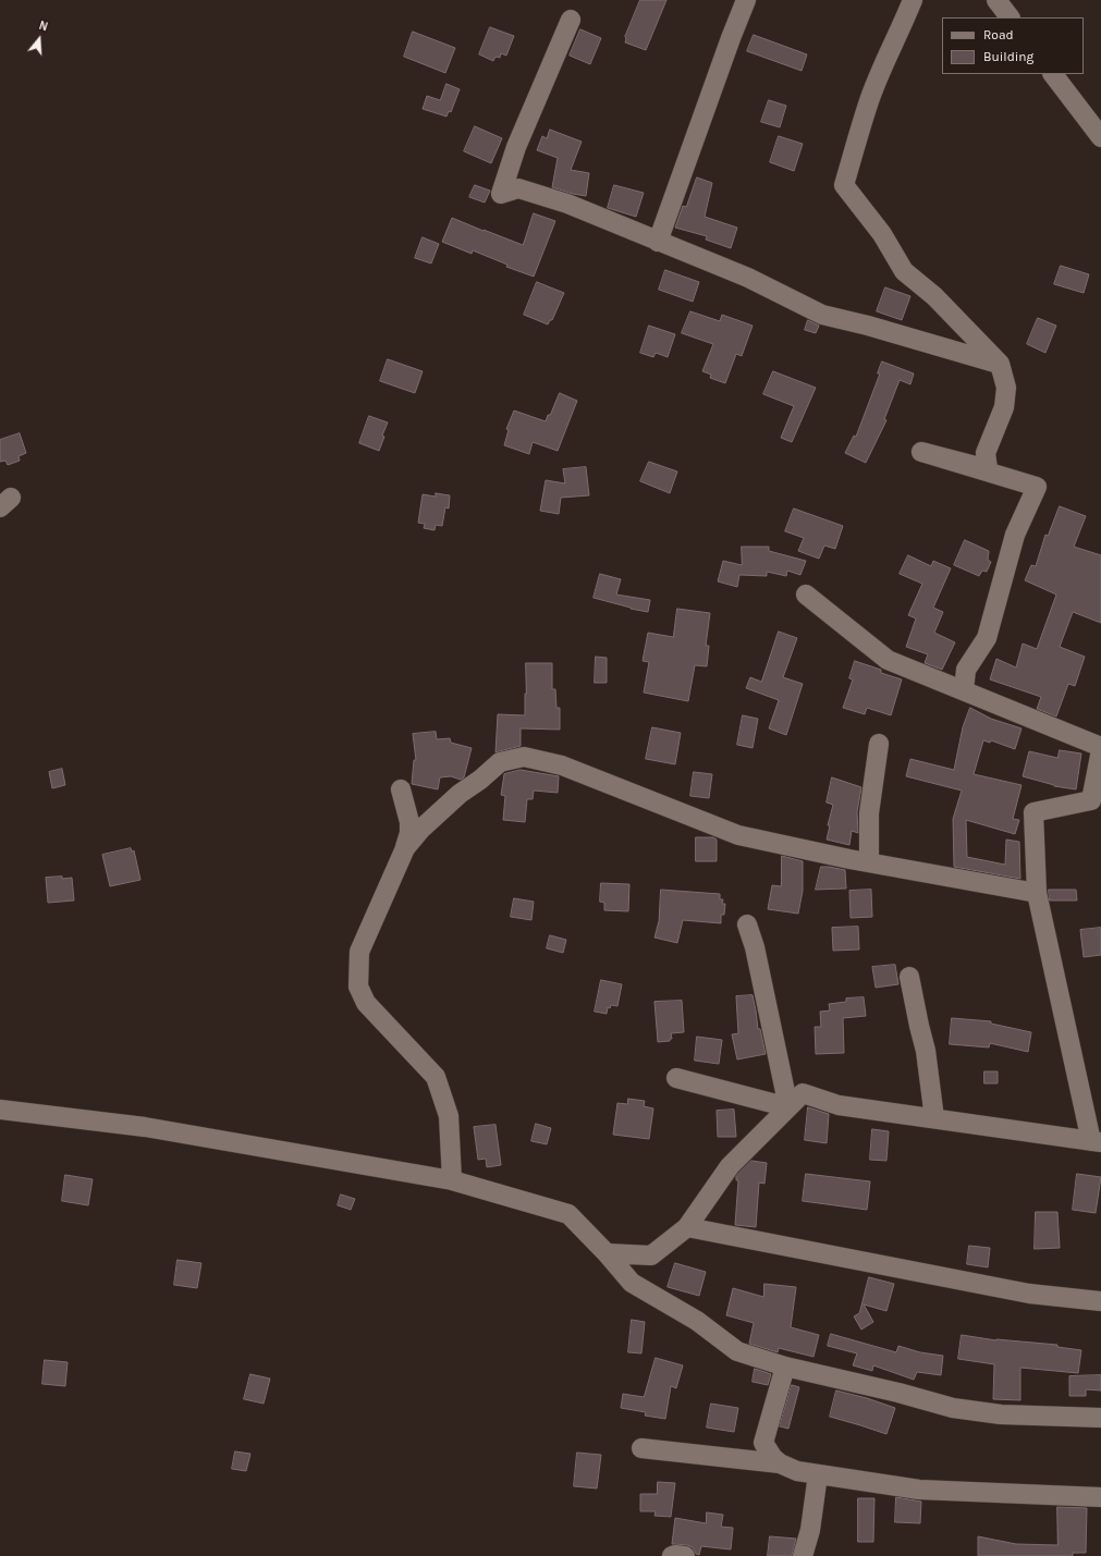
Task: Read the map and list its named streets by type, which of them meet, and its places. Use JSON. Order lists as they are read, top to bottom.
{
  "legend": ["Road", "Building"],
  "north": "top"
}
